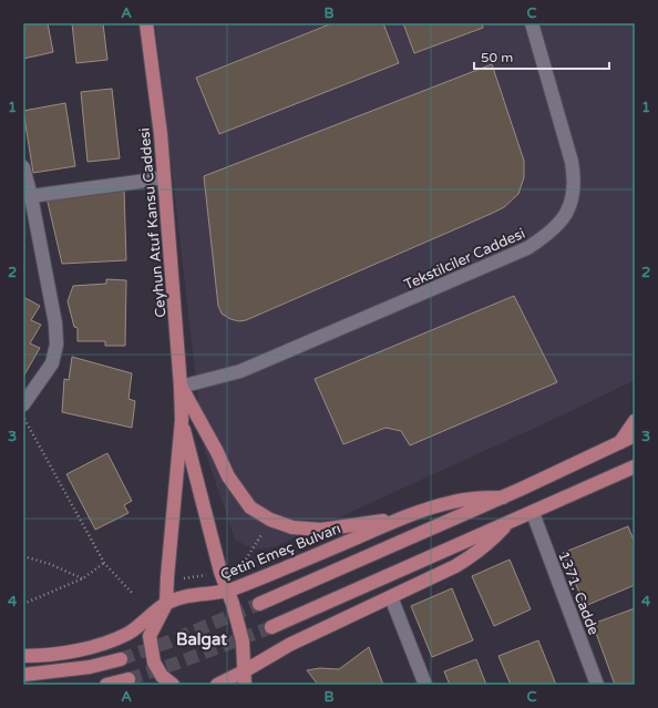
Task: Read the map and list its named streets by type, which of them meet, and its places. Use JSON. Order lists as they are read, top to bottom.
{
  "streets": {
    "main road": ["Ceyhun Atuf Kansu Caddesi", "Çetin Emeç Bulvarı"],
    "street": ["Tekstilciler Caddesi", "1371. Cadde"]
  },
  "crossings": [
    ["Ceyhun Atuf Kansu Caddesi", "Tekstilciler Caddesi"],
    ["Ceyhun Atuf Kansu Caddesi", "Çetin Emeç Bulvarı"]
  ],
  "districts": ["Balgat"],
  "scale_bar": "50 m",
  "grid": {
    "columns": ["A", "B", "C"],
    "rows": [
      "1",
      "2",
      "3",
      "4"
    ]
  }
}
